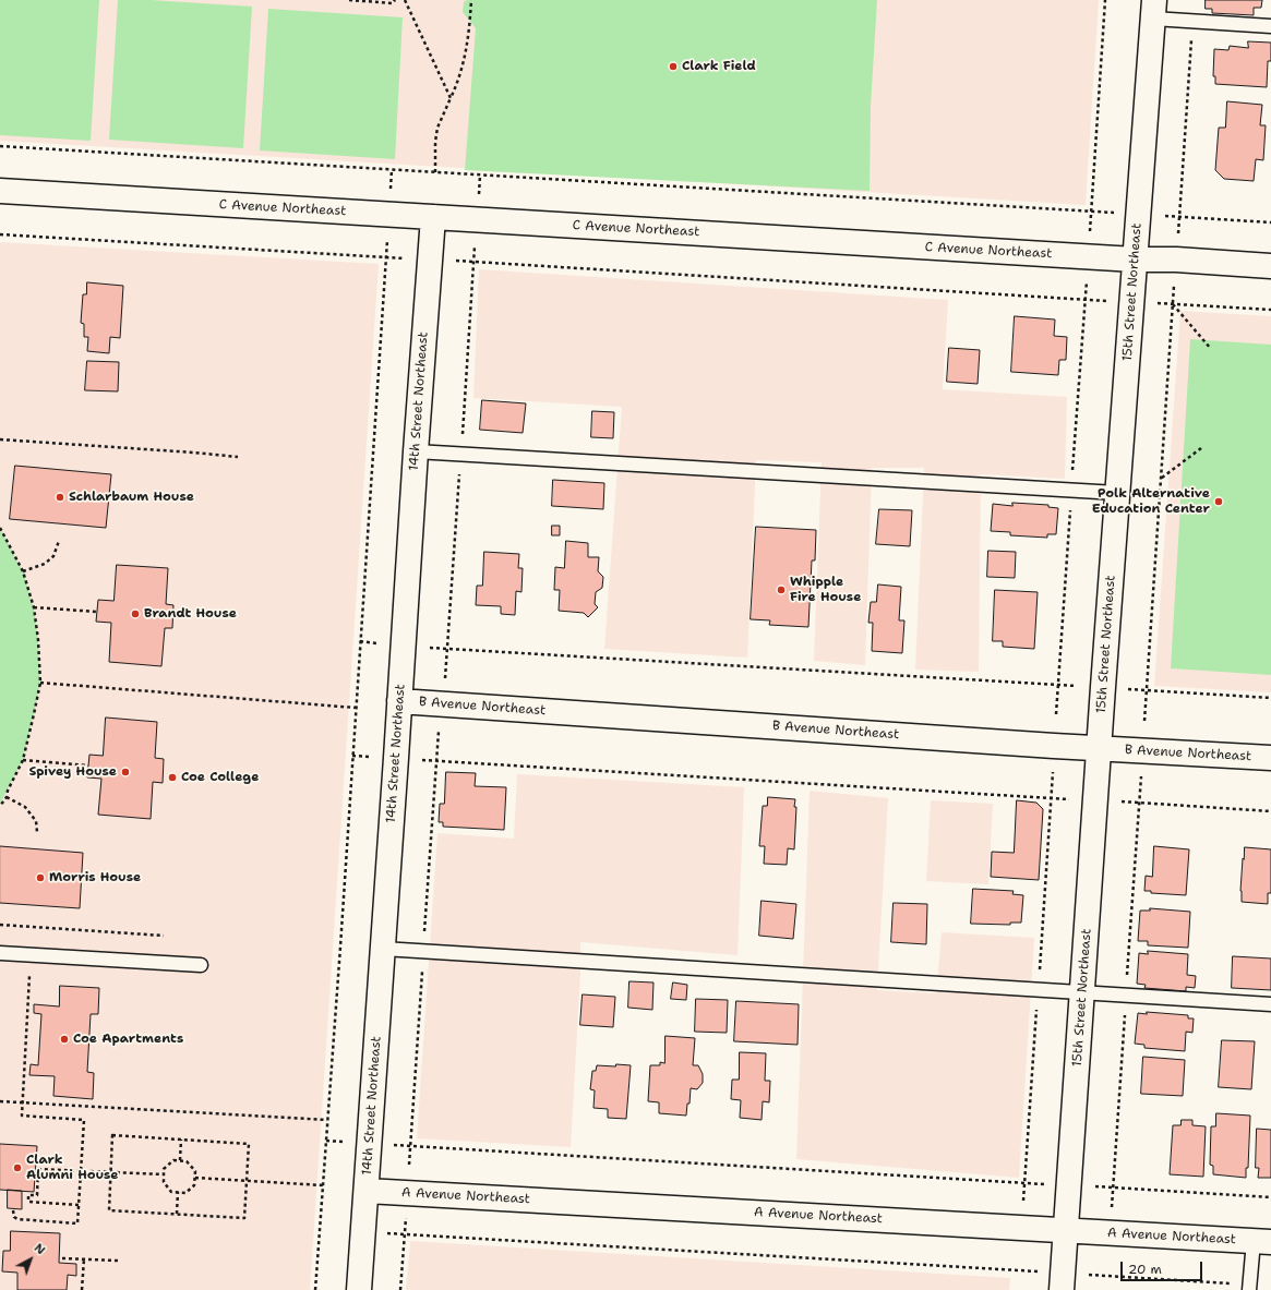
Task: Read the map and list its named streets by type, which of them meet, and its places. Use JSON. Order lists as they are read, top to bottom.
{
  "streets": {
    "street": [
      "C Avenue Northeast",
      "15th Street Northeast",
      "14th Street Northeast",
      "B Avenue Northeast",
      "A Avenue Northeast"
    ]
  },
  "crossings": [
    ["C Avenue Northeast", "15th Street Northeast"],
    ["C Avenue Northeast", "14th Street Northeast"],
    ["15th Street Northeast", "B Avenue Northeast"],
    ["15th Street Northeast", "A Avenue Northeast"],
    ["14th Street Northeast", "B Avenue Northeast"],
    ["14th Street Northeast", "A Avenue Northeast"]
  ],
  "places": [
    "Clark Field",
    "Schlarbaum House",
    "Polk Alternative Education Center",
    "Whipple Fire House",
    "Brandt House",
    "Spivey House",
    "Coe College",
    "Morris House",
    "Coe Apartments",
    "Clark Alumni House"
  ],
  "scale_bar": "20 m",
  "north": "top right"
}
